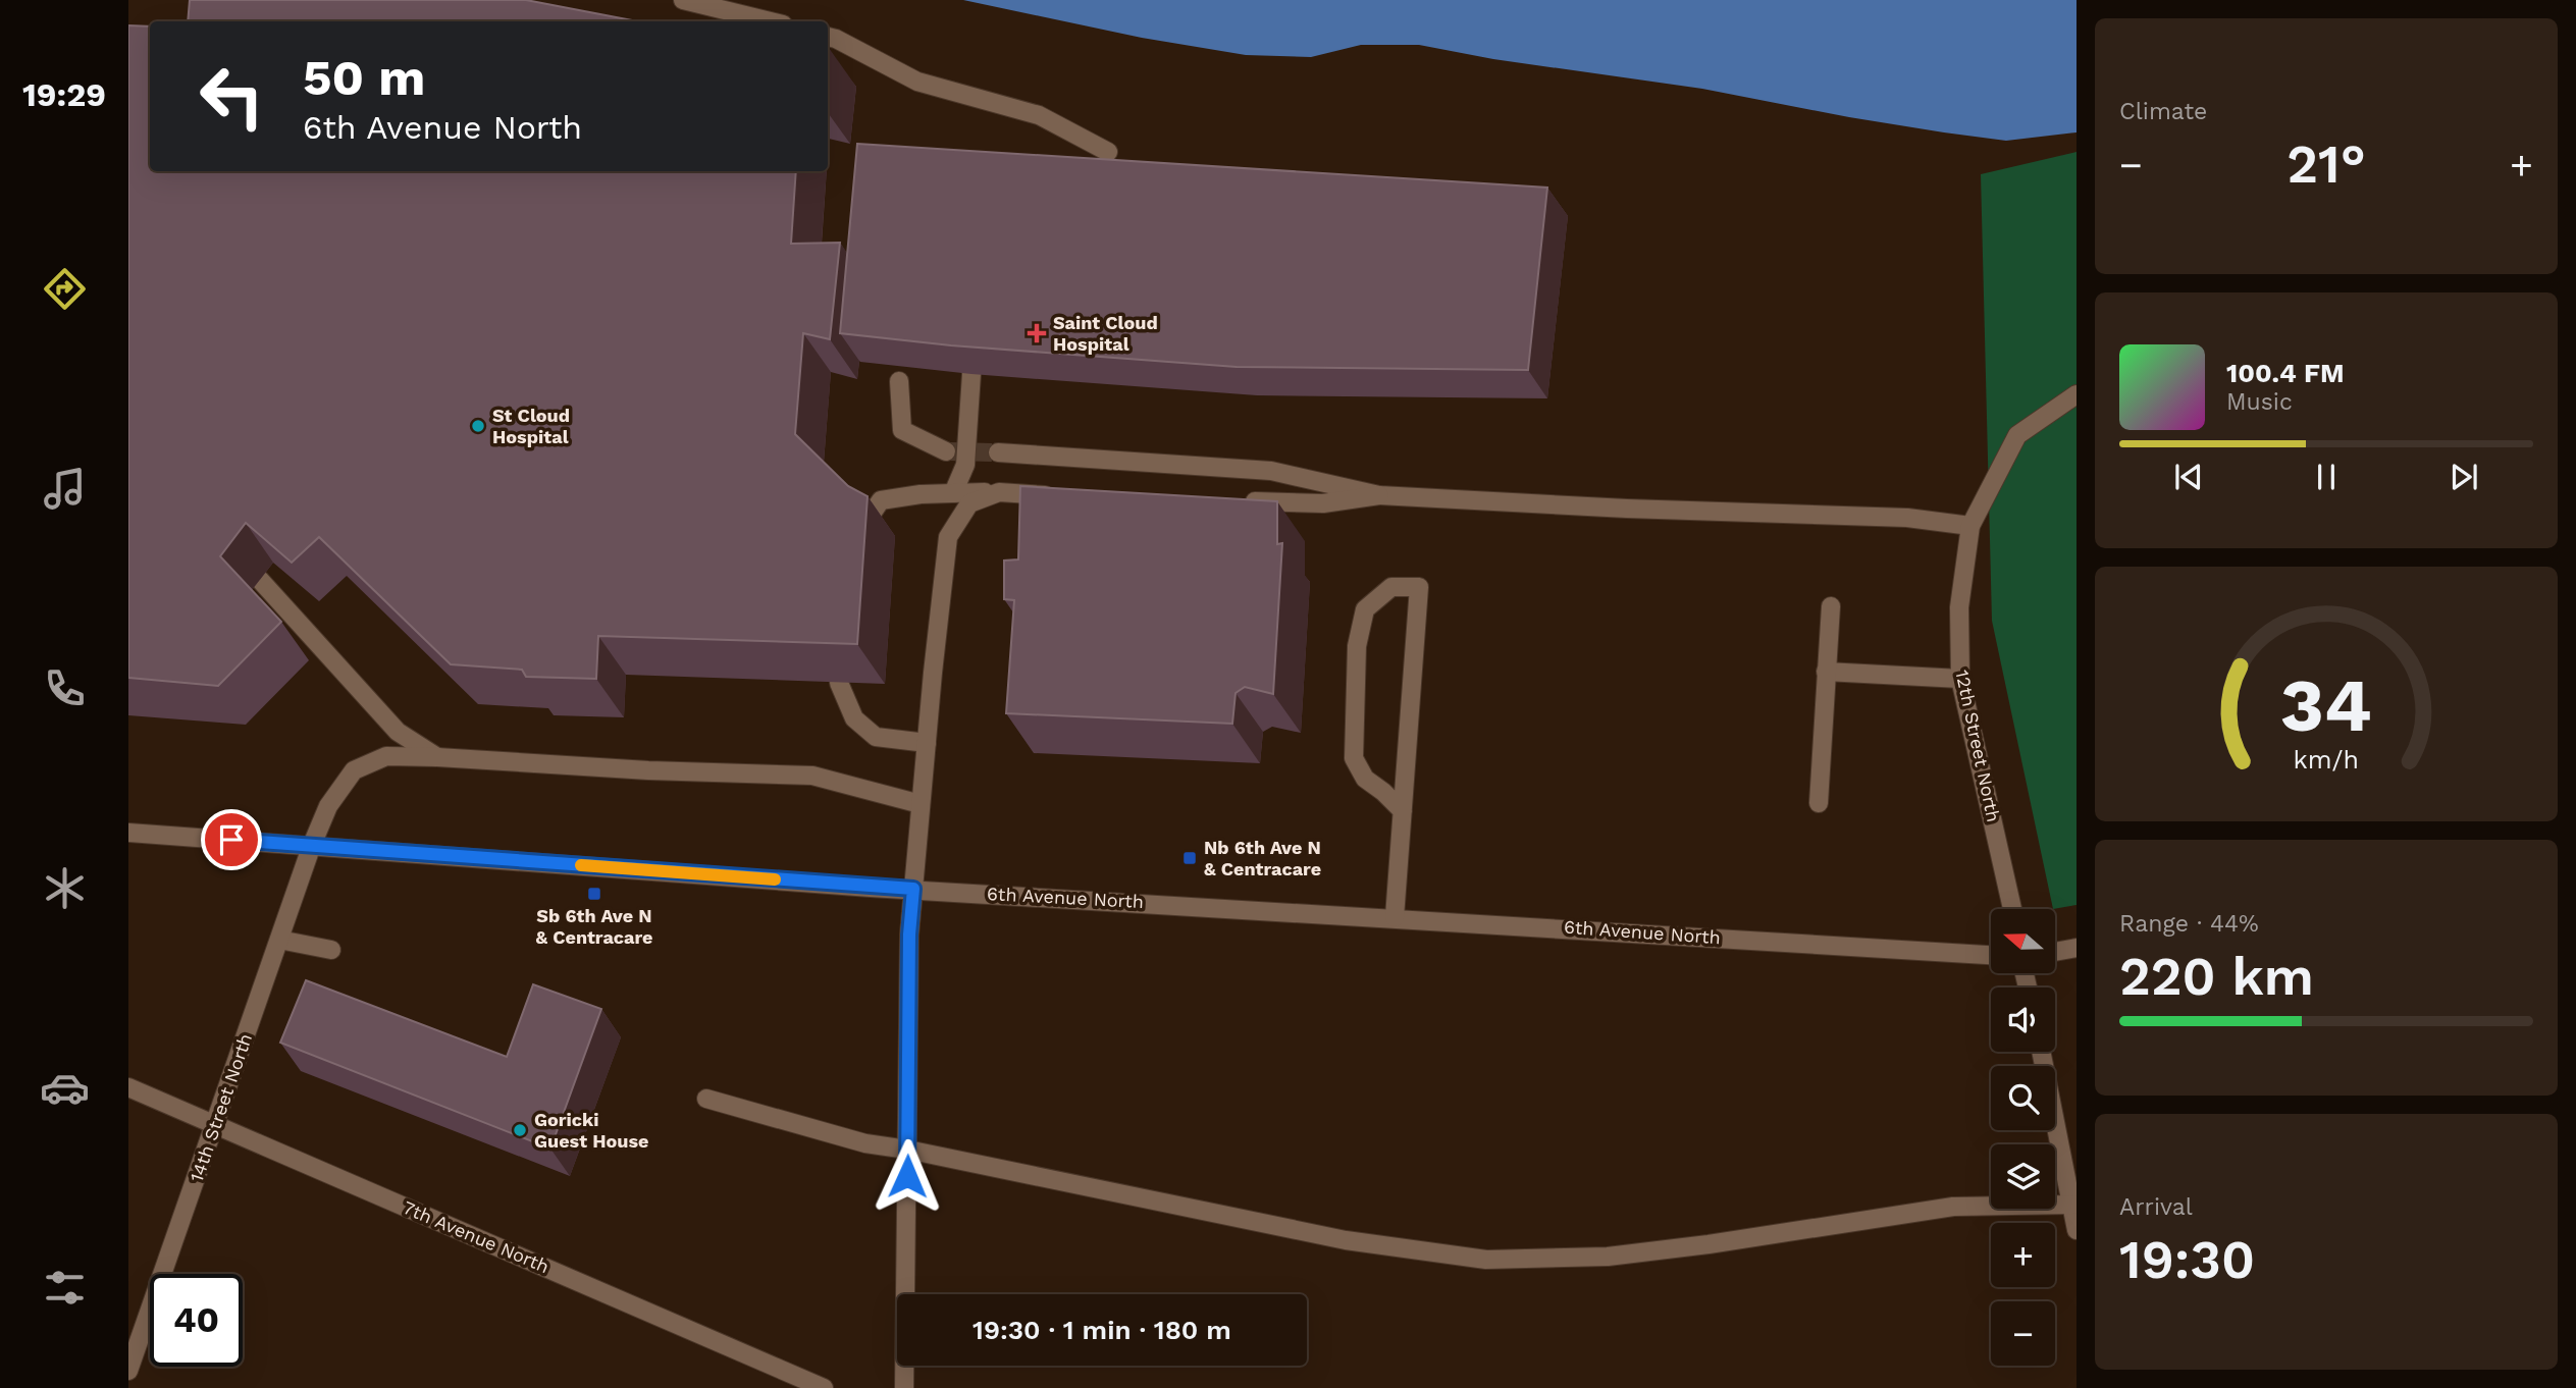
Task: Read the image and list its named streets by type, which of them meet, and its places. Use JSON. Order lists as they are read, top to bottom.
{
  "streets": {
    "street": [
      "12th Street North",
      "6th Avenue North",
      "14th Street North",
      "7th Avenue North"
    ]
  },
  "crossings": [
    ["6th Avenue North", "14th Street North"],
    ["14th Street North", "7th Avenue North"]
  ],
  "places": {
    "health": ["Saint Cloud Hospital"],
    "other": ["St Cloud Hospital", "Goricki Guest House"],
    "transit": ["Nb 6th Ave N & Centracare", "Sb 6th Ave N & Centracare"]
  },
  "north": "left",
  "page": {
    "tabs": "19:29",
    "tile": [
      "Climate",
      ["Range · 44%", "220 km"],
      ["Arrival", "19:30"]
    ],
    "turn": ["50 m", "6th Avenue North"],
    "heat": ["−", "21°", "+"],
    "song": ["100.4 FM", "Music"],
    "map_buttons": ["+", "−"],
    "limit": "40",
    "trip": "19:30 · 1 min · 180 m",
    "gauge": ["34", "km/h"]
  }
}
